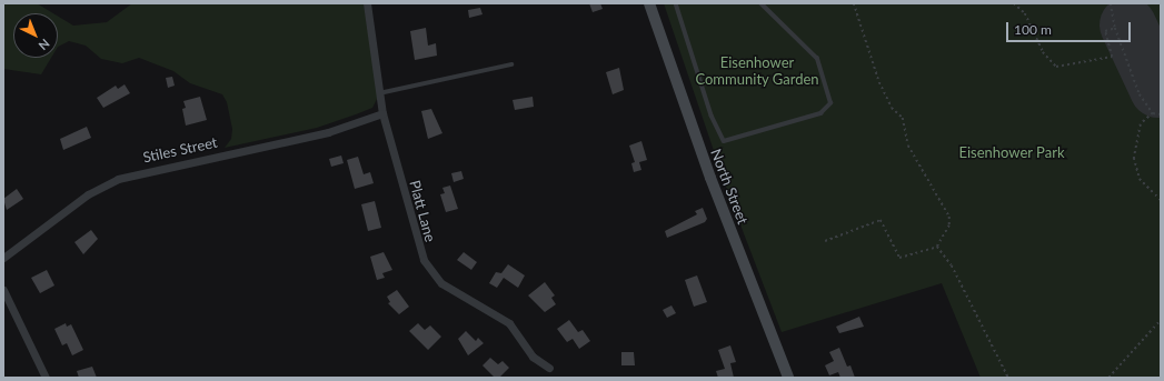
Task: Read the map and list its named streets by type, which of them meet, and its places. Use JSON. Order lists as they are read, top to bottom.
{
  "streets": {
    "main road": ["North Street"],
    "street": ["Stiles Street", "Platt Lane"]
  },
  "crossings": [
    ["Stiles Street", "Platt Lane"]
  ],
  "parks": ["Eisenhower Community Garden", "Eisenhower Park"],
  "scale_bar": "100 m",
  "north": "bottom right"
}
